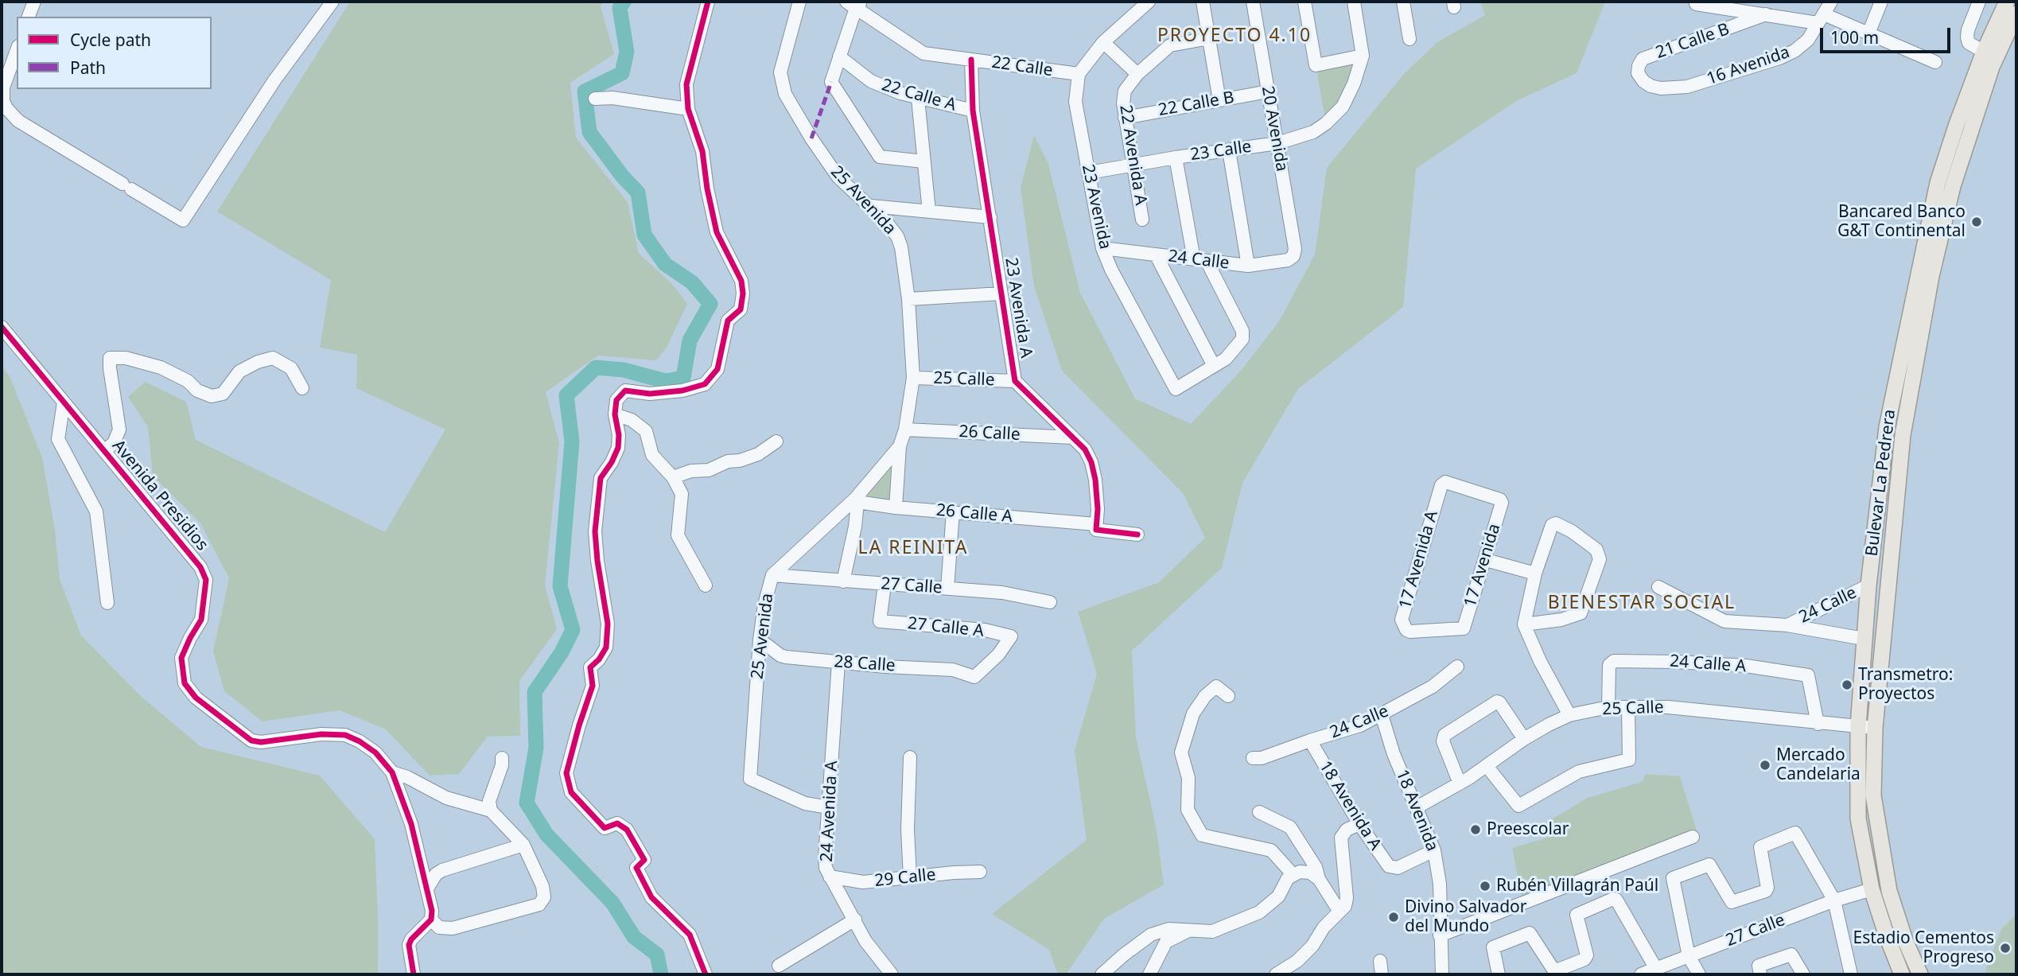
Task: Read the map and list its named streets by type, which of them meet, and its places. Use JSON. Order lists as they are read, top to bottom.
{
  "streets": {
    "main road": ["Bulevar La Pedrera"],
    "street": [
      "21 Calle B",
      "16 Avenida",
      "22 Calle",
      "22 Calle A",
      "22 Calle B",
      "20 Avenida",
      "23 Calle",
      "22 Avenida A",
      "25 Avenida",
      "23 Avenida",
      "24 Calle",
      "23 Avenida A",
      "25 Calle",
      "26 Calle",
      "Avenida Presidios",
      "26 Calle A",
      "17 Avenida A",
      "17 Avenida",
      "27 Calle",
      "27 Calle A",
      "28 Calle",
      "24 Calle A",
      "18 Avenida A",
      "18 Avenida",
      "24 Avenida A",
      "29 Calle"
    ]
  },
  "crossings": [
    ["21 Calle B", "16 Avenida"],
    ["22 Calle", "23 Avenida"],
    ["22 Calle", "23 Avenida A"],
    ["22 Calle A", "23 Avenida A"],
    ["22 Calle B", "20 Avenida"],
    ["22 Calle B", "22 Avenida A"],
    ["20 Avenida", "23 Calle"],
    ["20 Avenida", "24 Calle"],
    ["23 Calle", "22 Avenida A"],
    ["23 Calle", "23 Avenida"],
    ["25 Avenida", "25 Calle"],
    ["25 Avenida", "26 Calle"],
    ["25 Avenida", "26 Calle A"],
    ["25 Avenida", "27 Calle"],
    ["25 Avenida", "28 Calle"],
    ["25 Avenida", "24 Avenida A"],
    ["23 Avenida", "24 Calle"],
    ["24 Calle", "Bulevar La Pedrera"],
    ["24 Calle", "18 Avenida A"],
    ["24 Calle", "18 Avenida"],
    ["23 Avenida A", "25 Calle"],
    ["23 Avenida A", "26 Calle"],
    ["23 Avenida A", "26 Calle A"],
    ["25 Calle", "Bulevar La Pedrera"],
    ["25 Calle", "24 Calle A"],
    ["25 Calle", "18 Avenida"],
    ["Bulevar La Pedrera", "27 Calle"],
    ["17 Avenida A", "17 Avenida"],
    ["27 Calle", "27 Calle A"],
    ["27 Calle A", "28 Calle"],
    ["28 Calle", "24 Avenida A"],
    ["18 Avenida A", "18 Avenida"],
    ["24 Avenida A", "29 Calle"]
  ],
  "districts": ["PROYECTO 4.10", "LA REINITA", "BIENESTAR SOCIAL"],
  "places": [
    "Bancared Banco G&T Continental",
    "Transmetro: Proyectos",
    "Mercado Candelaria",
    "Preescolar",
    "Rubén Villagrán Paúl",
    "Divino Salvador del Mundo",
    "Estadio Cementos Progreso"
  ],
  "legend": ["Cycle path", "Path"],
  "scale_bar": "100 m"
}
